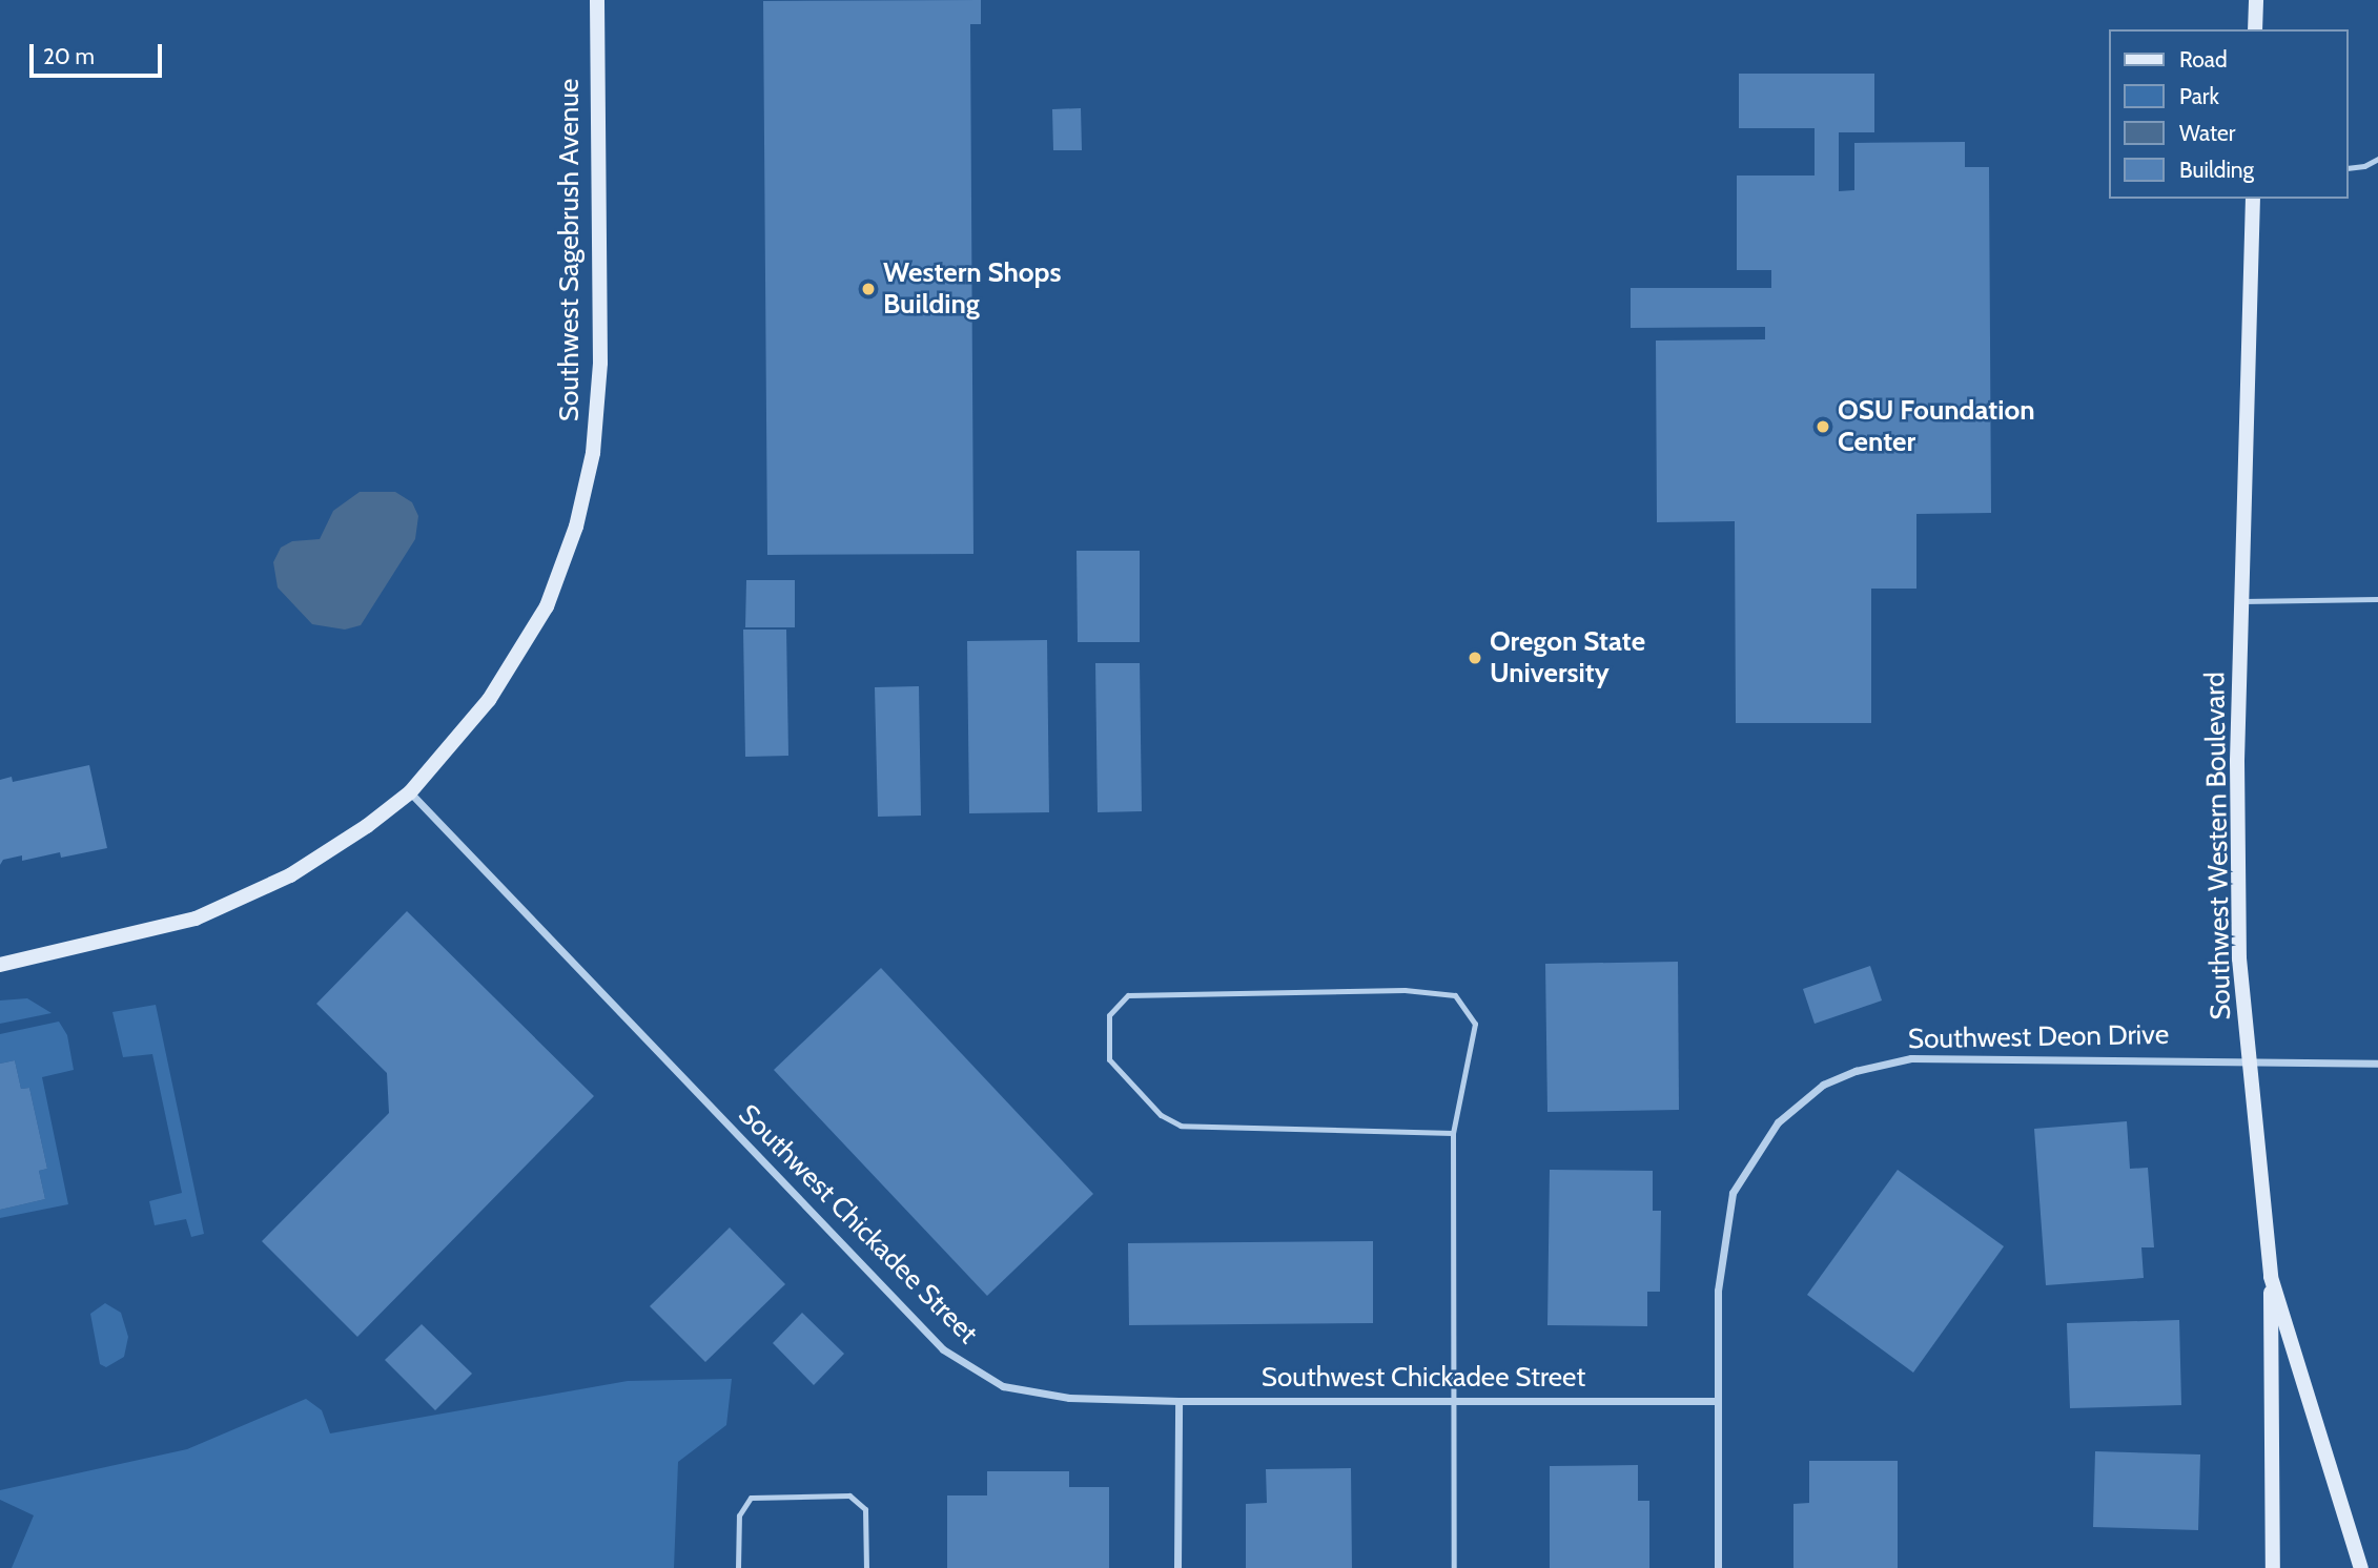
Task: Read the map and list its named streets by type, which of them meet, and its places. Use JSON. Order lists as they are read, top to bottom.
{
  "streets": {
    "street": [
      "Southwest Sagebrush Avenue",
      "Southwest Western Boulevard",
      "Southwest Deon Drive",
      "Southwest Chickadee Street"
    ]
  },
  "crossings": [
    ["Southwest Sagebrush Avenue", "Southwest Chickadee Street"],
    ["Southwest Western Boulevard", "Southwest Deon Drive"],
    ["Southwest Deon Drive", "Southwest Chickadee Street"]
  ],
  "places": ["Western Shops Building", "OSU Foundation Center", "Oregon State University"],
  "legend": [
    "Road",
    "Park",
    "Water",
    "Building"
  ],
  "scale_bar": "20 m"
}
